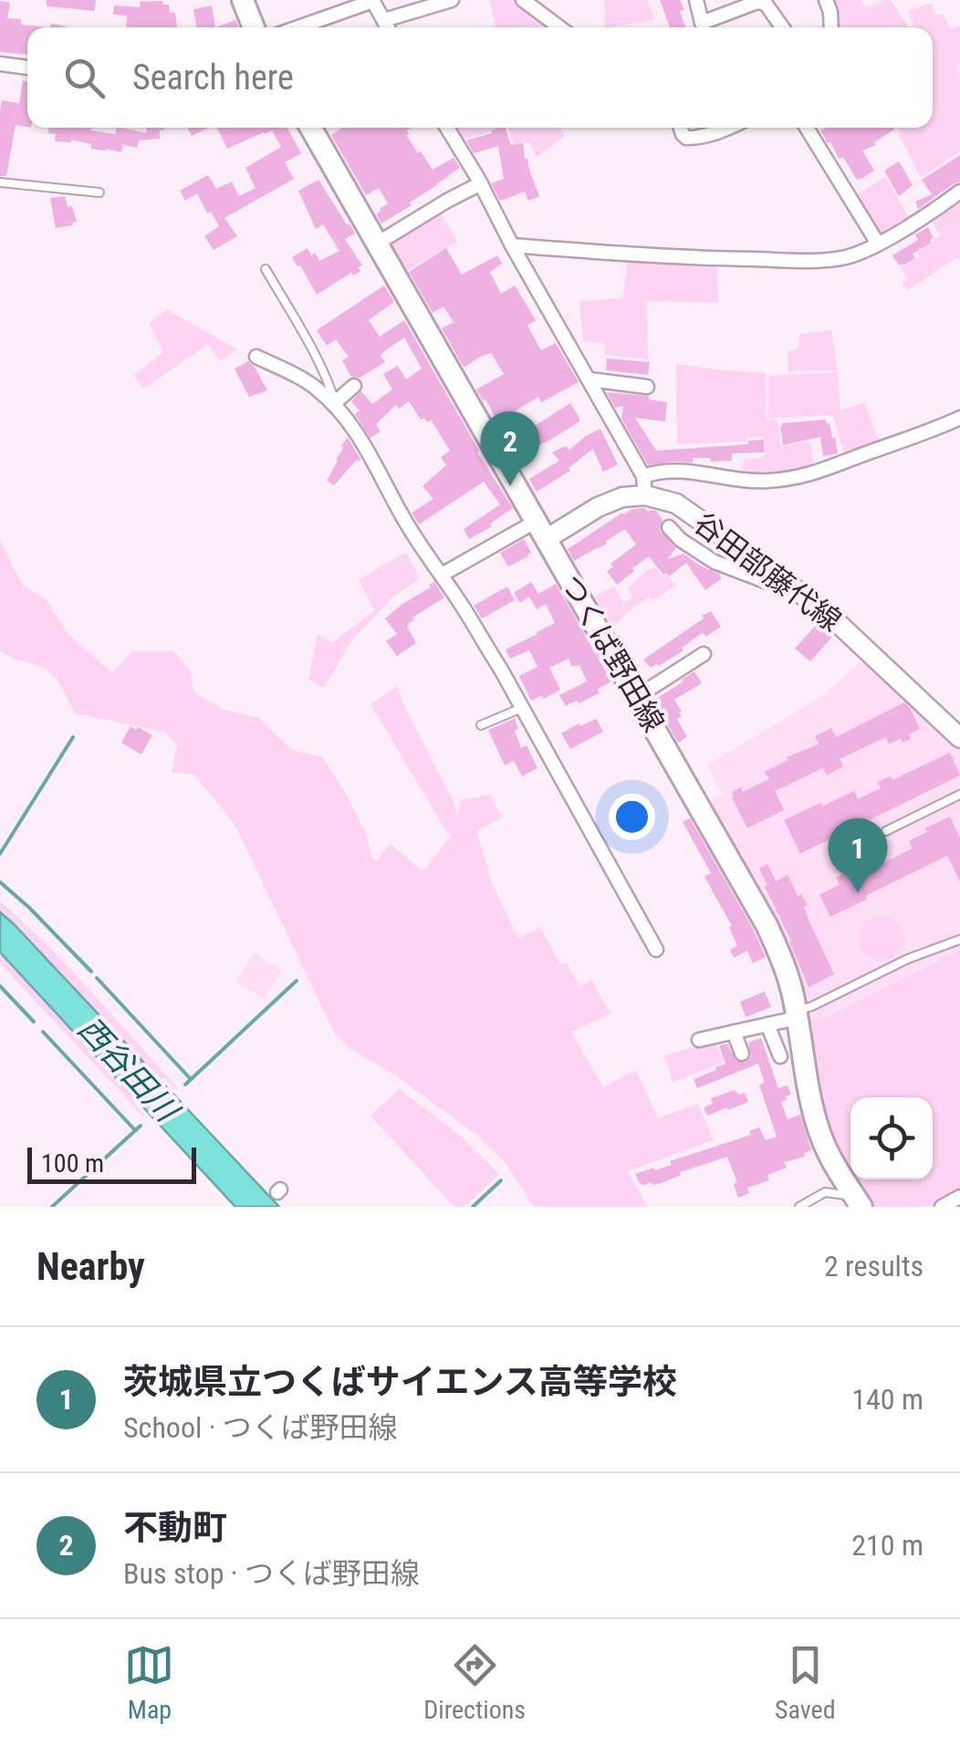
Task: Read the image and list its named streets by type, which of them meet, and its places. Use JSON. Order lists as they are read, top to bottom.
{
  "streets": {
    "main road": ["谷田部藤代線", "つくば野田線"]
  },
  "water": ["西谷田川"],
  "scale_bar": "100 m",
  "page": {
    "search": "Search here",
    "pins": ["2", "1"],
    "scale": "100 m",
    "heading": ["Nearby", "2 results"],
    "list": [
      {
        "mark": "1",
        "name": "茨城県立つくばサイエンス高等学校",
        "note": "School · つくば野田線",
        "value": "140 m"
      },
      {
        "mark": "2",
        "name": "不動町",
        "note": "Bus stop · つくば野田線",
        "value": "210 m"
      }
    ],
    "nav": ["Map", "Directions", "Saved"]
  }
}
